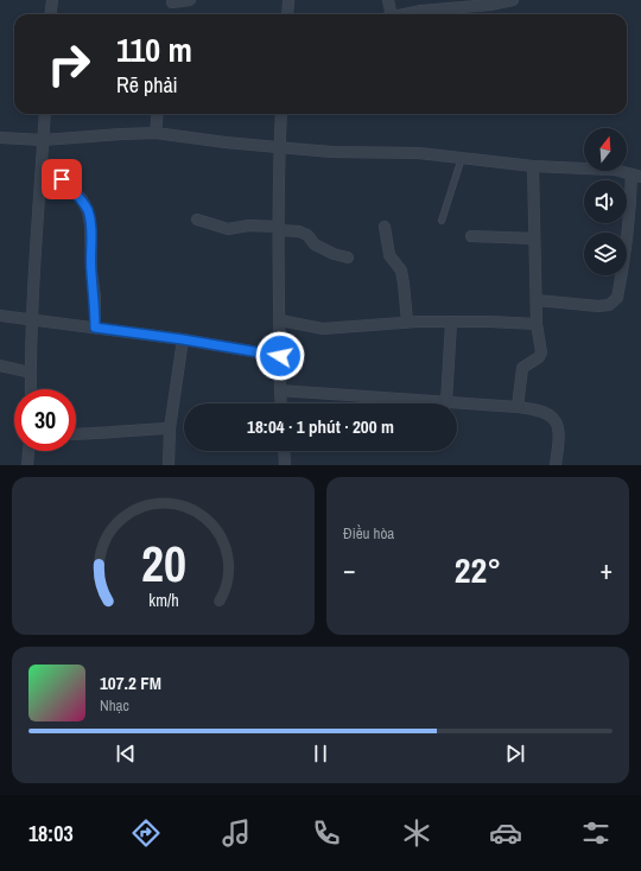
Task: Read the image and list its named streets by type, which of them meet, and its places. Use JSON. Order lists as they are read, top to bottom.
{
  "north": "top",
  "page": {
    "turn": ["110 m", "Rẽ phải"],
    "limit": "30",
    "trip": "18:04 · 1 phút · 200 m",
    "tile": "Điều hòa",
    "heat": ["−", "22°", "+"],
    "song": ["107.2 FM", "Nhạc"],
    "tabs": "18:03",
    "gauge": ["20", "km/h"]
  }
}
